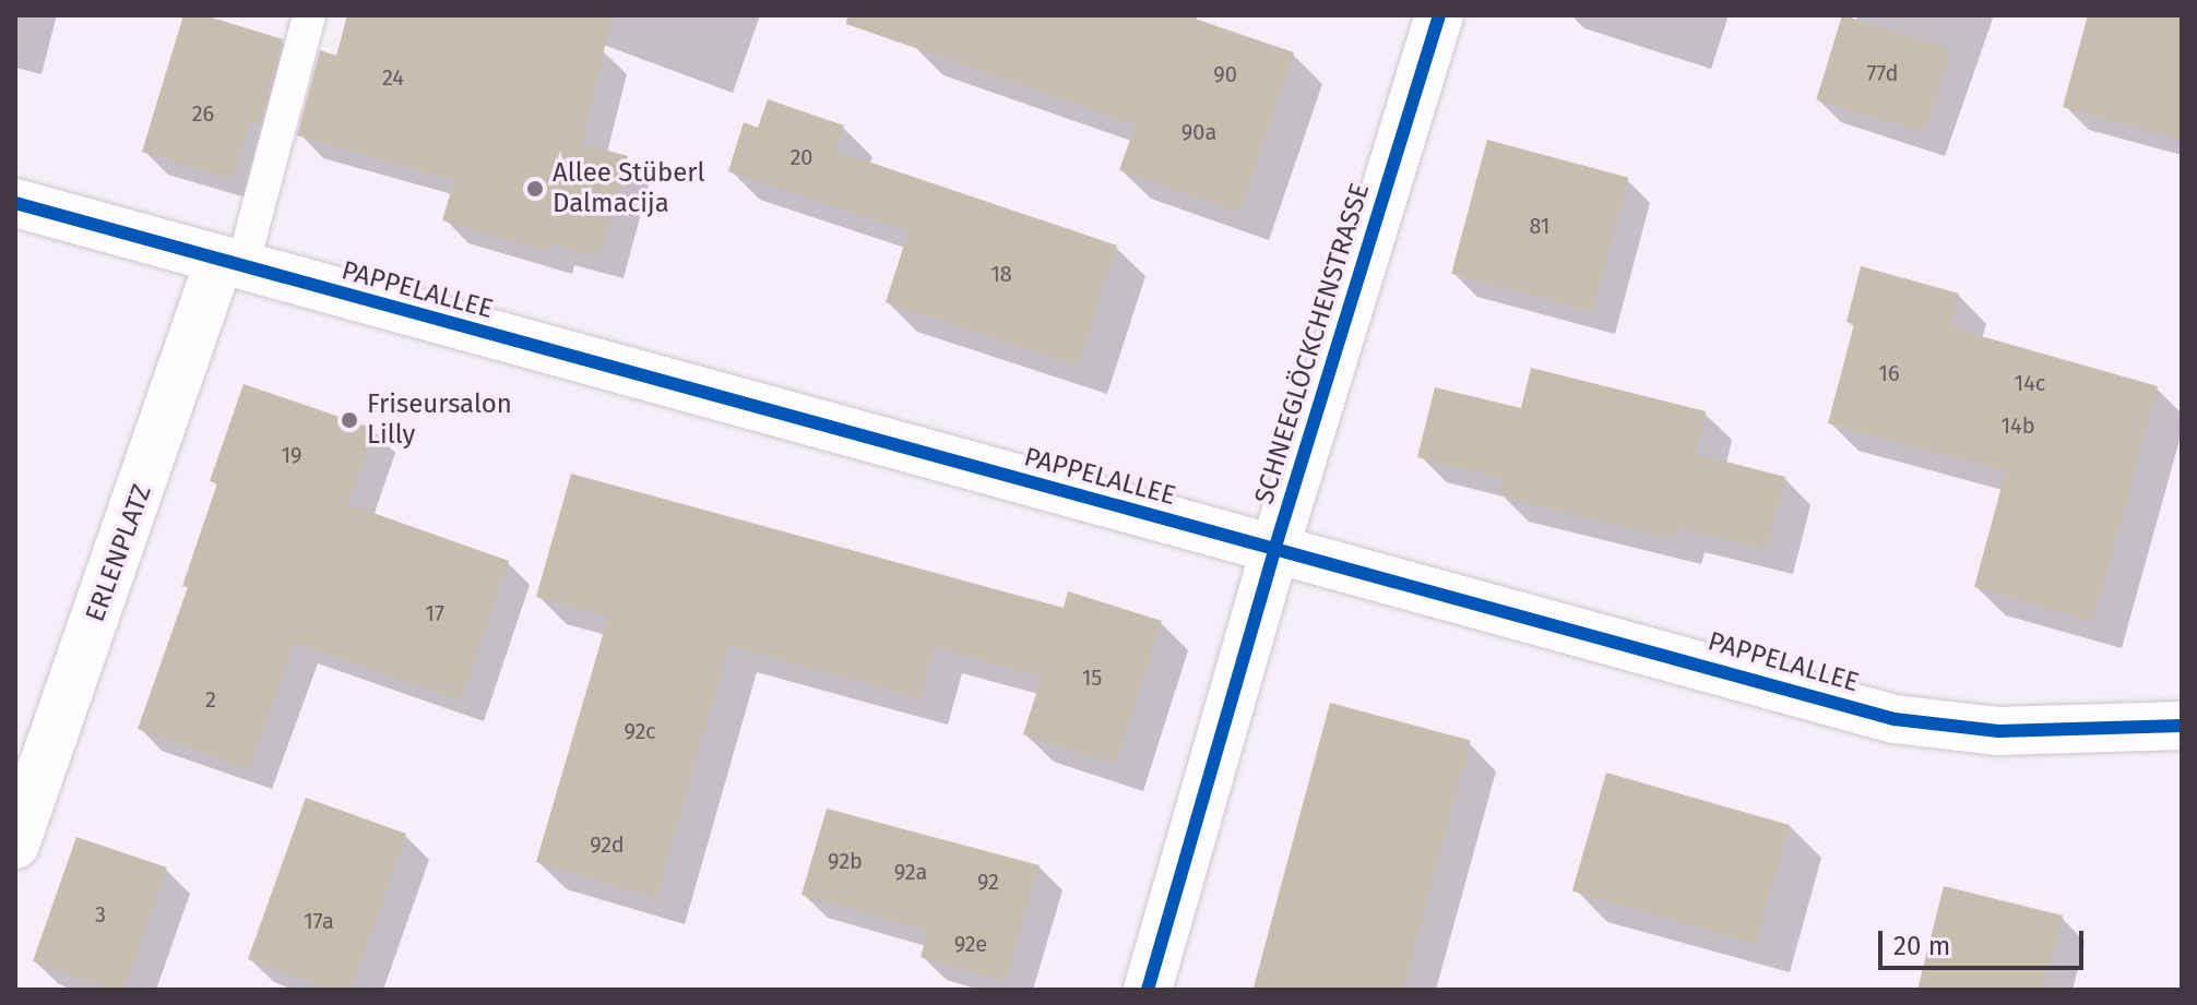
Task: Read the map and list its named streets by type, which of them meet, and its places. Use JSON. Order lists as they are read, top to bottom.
{
  "streets": {
    "street": ["PAPPELALLEE", "SCHNEEGLÖCKCHENSTRASSE", "ERLENPLATZ"]
  },
  "crossings": [
    ["PAPPELALLEE", "SCHNEEGLÖCKCHENSTRASSE"],
    ["PAPPELALLEE", "ERLENPLATZ"]
  ],
  "places": ["Allee Stüberl Dalmacija", "Friseursalon Lilly"],
  "house_numbers": [
    "77d",
    "90",
    "24",
    "26",
    "90a",
    "20",
    "81",
    "18",
    "16",
    "14c",
    "14b",
    "19",
    "17",
    "15",
    "2",
    "92c",
    "92d",
    "92b",
    "92a",
    "92",
    "3",
    "17a",
    "92e"
  ],
  "scale_bar": "20 m"
}
